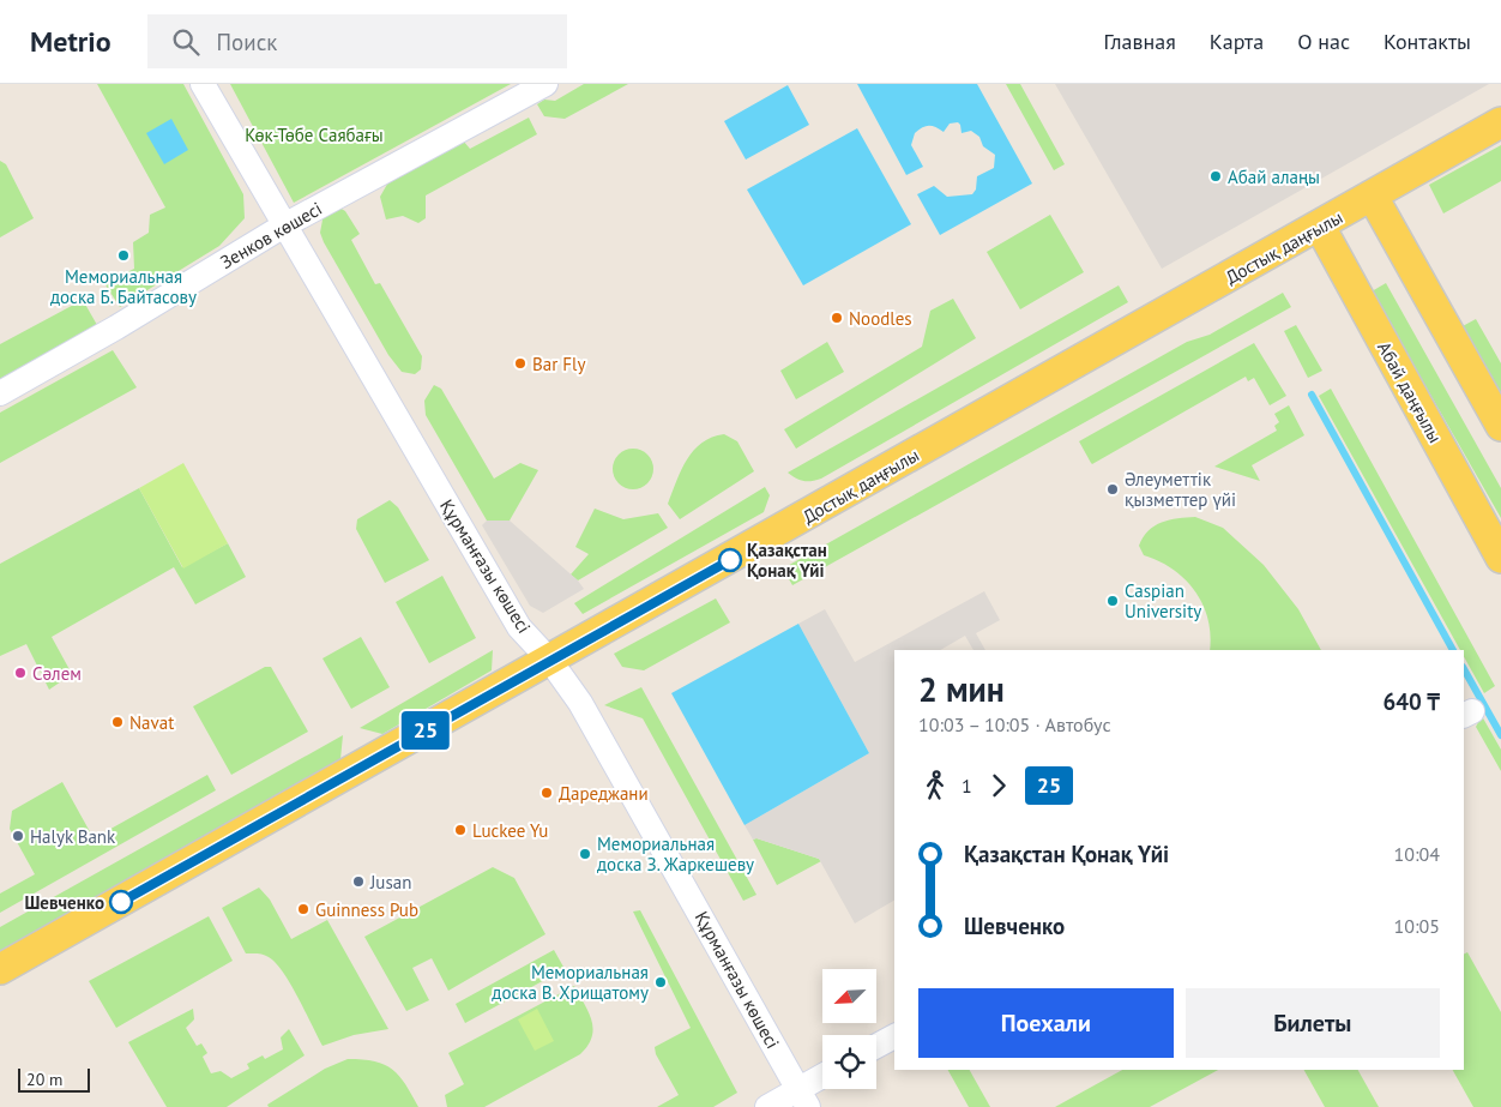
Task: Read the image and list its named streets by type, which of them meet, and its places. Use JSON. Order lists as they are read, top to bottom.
{
  "streets": {
    "main road": ["Достық даңғылы", "Абай даңғылы"],
    "street": ["Зенков көшесі", "Құрманғазы көшесі"]
  },
  "crossings": [
    ["Зенков көшесі", "Құрманғазы көшесі"],
    ["Достық даңғылы", "Абай даңғылы"],
    ["Достық даңғылы", "Құрманғазы көшесі"]
  ],
  "parks": ["Көк-Төбе Саябағы"],
  "places": [
    "Абай алаңы",
    "Мемориальная доска Б. Байтасову",
    "Noodles",
    "Bar Fly",
    "Әлеуметтік қызметтер үйі",
    "Қазақстан Қонақ Үйі",
    "Caspian University",
    "Сәлем",
    "Navat",
    "Дареджани",
    "Luckee Yu",
    "Halyk Bank",
    "Мемориальная доска З. Жаркешеву",
    "Jusan",
    "Шевченко",
    "Guinness Pub",
    "Мемориальная доска В. Хрищатому"
  ],
  "lines": ["bus line 25"],
  "scale_bar": "20 m",
  "north": "bottom left",
  "page": {
    "header": "Metrio",
    "search": "Поиск",
    "nav": [
      "Главная",
      "Карта",
      "О нас",
      "Контакты"
    ],
    "on_map": "25",
    "heading": ["2 мин", "10:03 – 10:05 · Автобус", "640 ₸"],
    "legs": ["1", "25"],
    "list": [
      {
        "name": "Қазақстан Қонақ Үйі",
        "value": "10:04"
      },
      {
        "name": "Шевченко",
        "value": "10:05"
      }
    ],
    "buttons": ["Поехали", "Билеты"],
    "scale": "20 m"
  }
}
